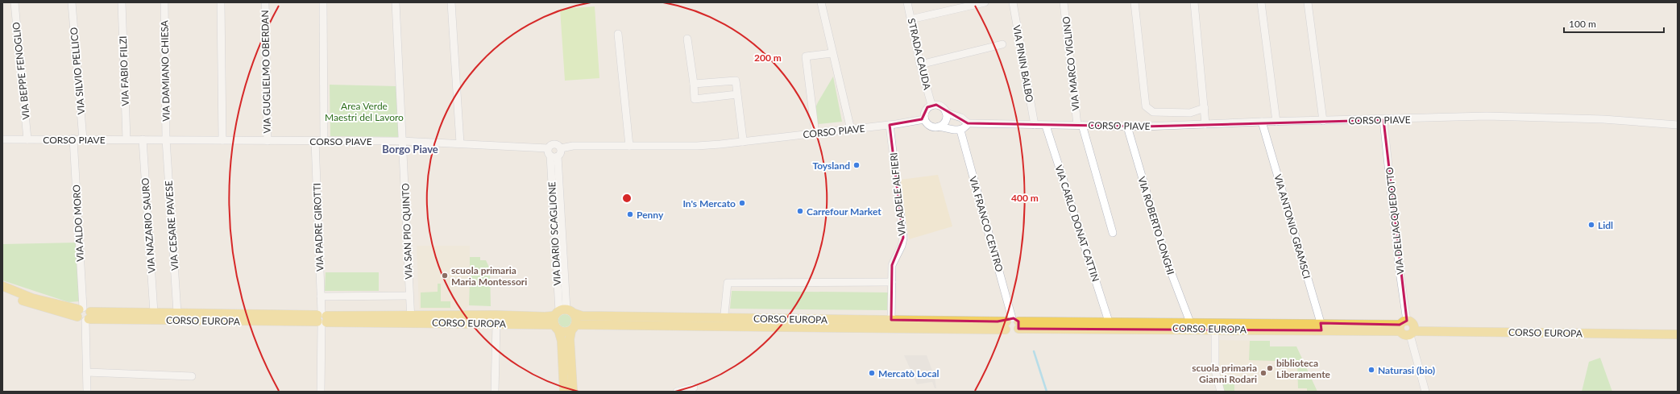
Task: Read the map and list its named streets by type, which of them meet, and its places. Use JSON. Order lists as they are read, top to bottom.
{
  "streets": {
    "main road": ["VIA DARIO SCAGLIONE", "CORSO EUROPA"],
    "street": [
      "STRADA CAUDA",
      "VIA PININ BALBO",
      "VIA MARCO VIGLINO",
      "VIA BEPPE FENOGLIO",
      "VIA SILVIO PELLICO",
      "VIA FABIO FILZI",
      "VIA DAMIANO CHIESA",
      "VIA GUGLIELMO OBERDAN",
      "CORSO PIAVE",
      "VIA ADELE ALFIERI",
      "VIA DELL'ACQUEDOTTO",
      "VIA ALDO MORO",
      "VIA CARLO DONAT CATTIN",
      "VIA FRANCO CENTRO",
      "VIA NAZARIO SAURO",
      "VIA CESARE PAVESE",
      "VIA ROBERTO LONGHI",
      "VIA ANTONIO GRAMSCI",
      "VIA PADRE GIROTTI",
      "VIA SAN PIO QUINTO"
    ]
  },
  "crossings": [
    ["STRADA CAUDA", "CORSO PIAVE"],
    ["VIA PININ BALBO", "CORSO PIAVE"],
    ["VIA MARCO VIGLINO", "CORSO PIAVE"],
    ["VIA BEPPE FENOGLIO", "CORSO PIAVE"],
    ["VIA SILVIO PELLICO", "CORSO PIAVE"],
    ["VIA FABIO FILZI", "CORSO PIAVE"],
    ["VIA DAMIANO CHIESA", "CORSO PIAVE"],
    ["VIA DAMIANO CHIESA", "VIA CESARE PAVESE"],
    ["VIA GUGLIELMO OBERDAN", "CORSO PIAVE"],
    ["CORSO PIAVE", "VIA ADELE ALFIERI"],
    ["CORSO PIAVE", "VIA DELL'ACQUEDOTTO"],
    ["CORSO PIAVE", "VIA ALDO MORO"],
    ["CORSO PIAVE", "VIA CARLO DONAT CATTIN"],
    ["CORSO PIAVE", "VIA NAZARIO SAURO"],
    ["CORSO PIAVE", "VIA CESARE PAVESE"],
    ["CORSO PIAVE", "VIA ROBERTO LONGHI"],
    ["CORSO PIAVE", "VIA ANTONIO GRAMSCI"],
    ["CORSO PIAVE", "VIA PADRE GIROTTI"],
    ["CORSO PIAVE", "VIA SAN PIO QUINTO"],
    ["CORSO PIAVE", "VIA DARIO SCAGLIONE"],
    ["VIA ADELE ALFIERI", "CORSO EUROPA"],
    ["VIA DELL'ACQUEDOTTO", "CORSO EUROPA"],
    ["VIA ALDO MORO", "CORSO EUROPA"],
    ["VIA CARLO DONAT CATTIN", "CORSO EUROPA"],
    ["VIA FRANCO CENTRO", "CORSO EUROPA"],
    ["VIA NAZARIO SAURO", "CORSO EUROPA"],
    ["VIA CESARE PAVESE", "CORSO EUROPA"],
    ["VIA ROBERTO LONGHI", "CORSO EUROPA"],
    ["VIA ANTONIO GRAMSCI", "CORSO EUROPA"],
    ["VIA PADRE GIROTTI", "CORSO EUROPA"],
    ["VIA SAN PIO QUINTO", "CORSO EUROPA"],
    ["VIA DARIO SCAGLIONE", "CORSO EUROPA"]
  ],
  "districts": ["Borgo Piave"],
  "parks": ["Area Verde Maestri del Lavoro"],
  "places": [
    "Toysland",
    "In's Mercato",
    "Carrefour Market",
    "Penny",
    "Lidl",
    "scuola primaria Maria Montessori",
    "biblioteca Liberamente",
    "Naturasi (bio)",
    "Mercatò Local",
    "scuola primaria Gianni Rodari"
  ],
  "scale_bar": "100 m",
  "rings": ["200 m", "400 m"]
}
